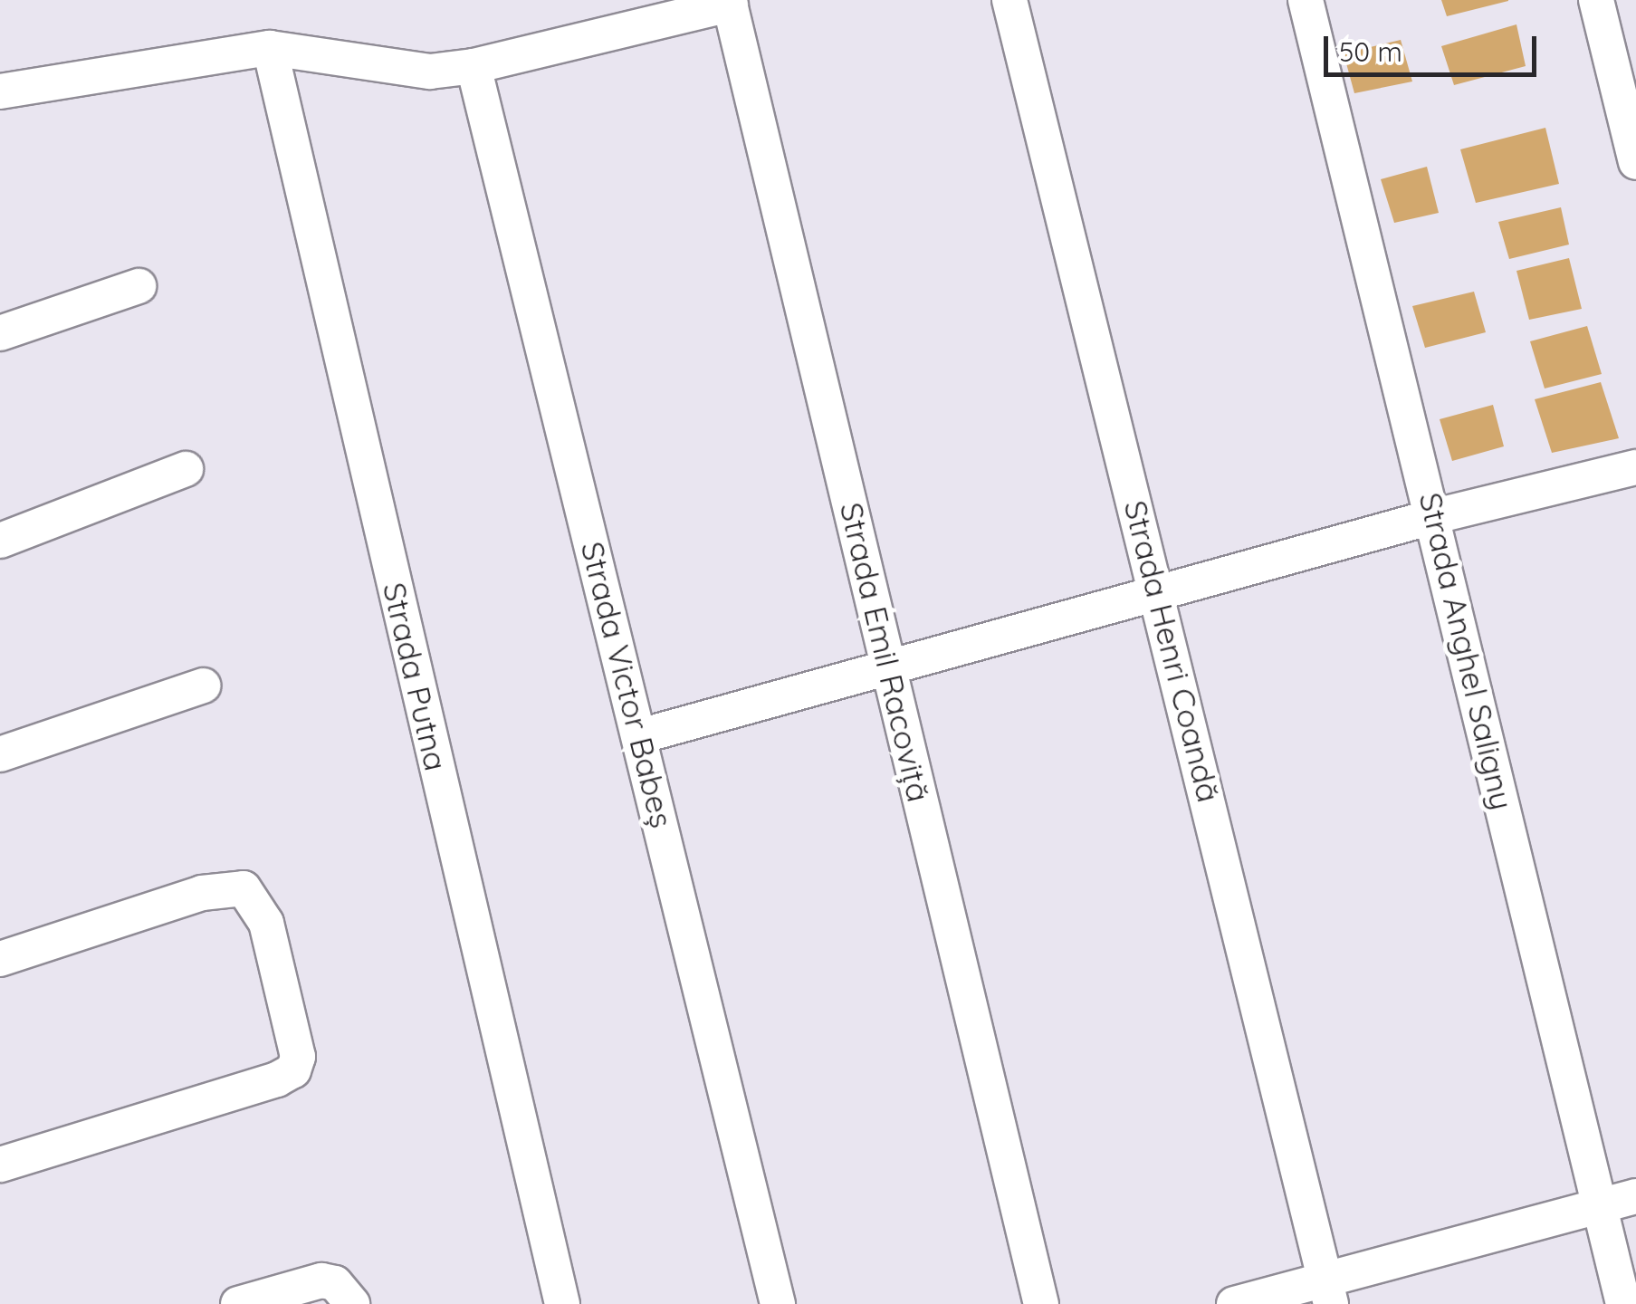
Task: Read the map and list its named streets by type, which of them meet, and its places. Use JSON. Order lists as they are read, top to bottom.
{
  "streets": {
    "street": [
      "Strada Henri Coandă",
      "Strada Anghel Saligny",
      "Strada Emil Racoviță",
      "Strada Putna",
      "Strada Victor Babeș"
    ]
  },
  "scale_bar": "50 m"
}
